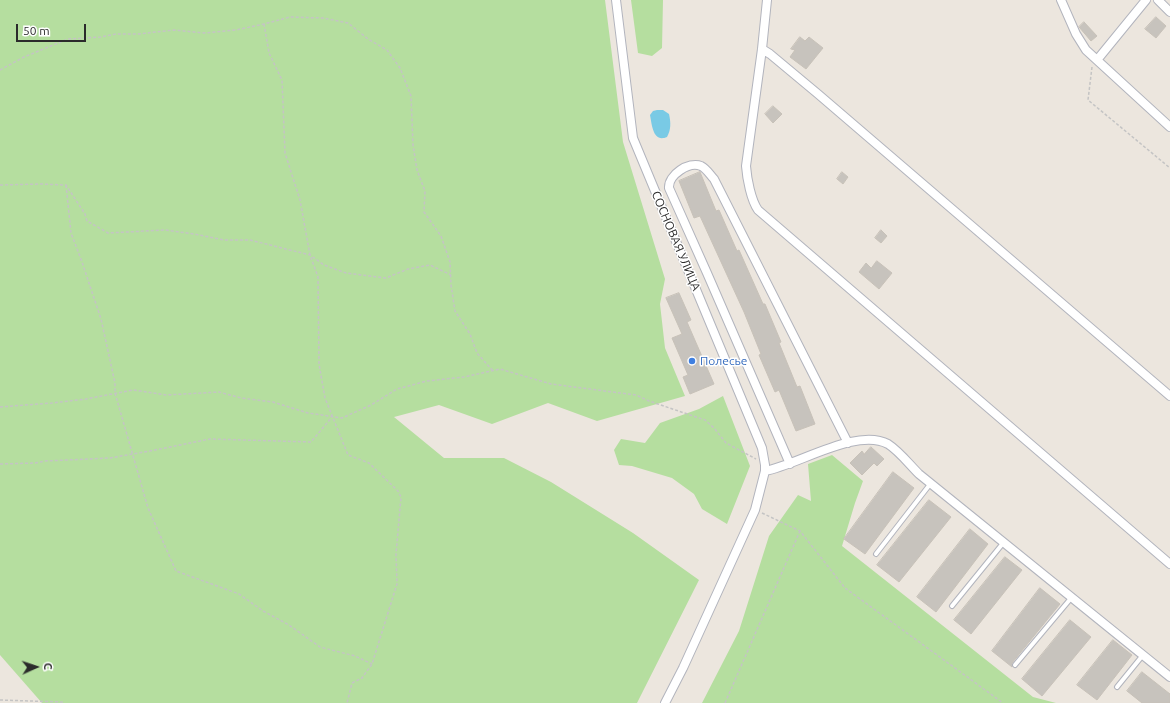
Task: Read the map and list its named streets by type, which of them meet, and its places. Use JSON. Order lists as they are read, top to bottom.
{
  "streets": {
    "street": ["СОСНОВАЯ УЛИЦА"]
  },
  "places": ["Полесье"],
  "scale_bar": "50 m",
  "north": "right"
}
